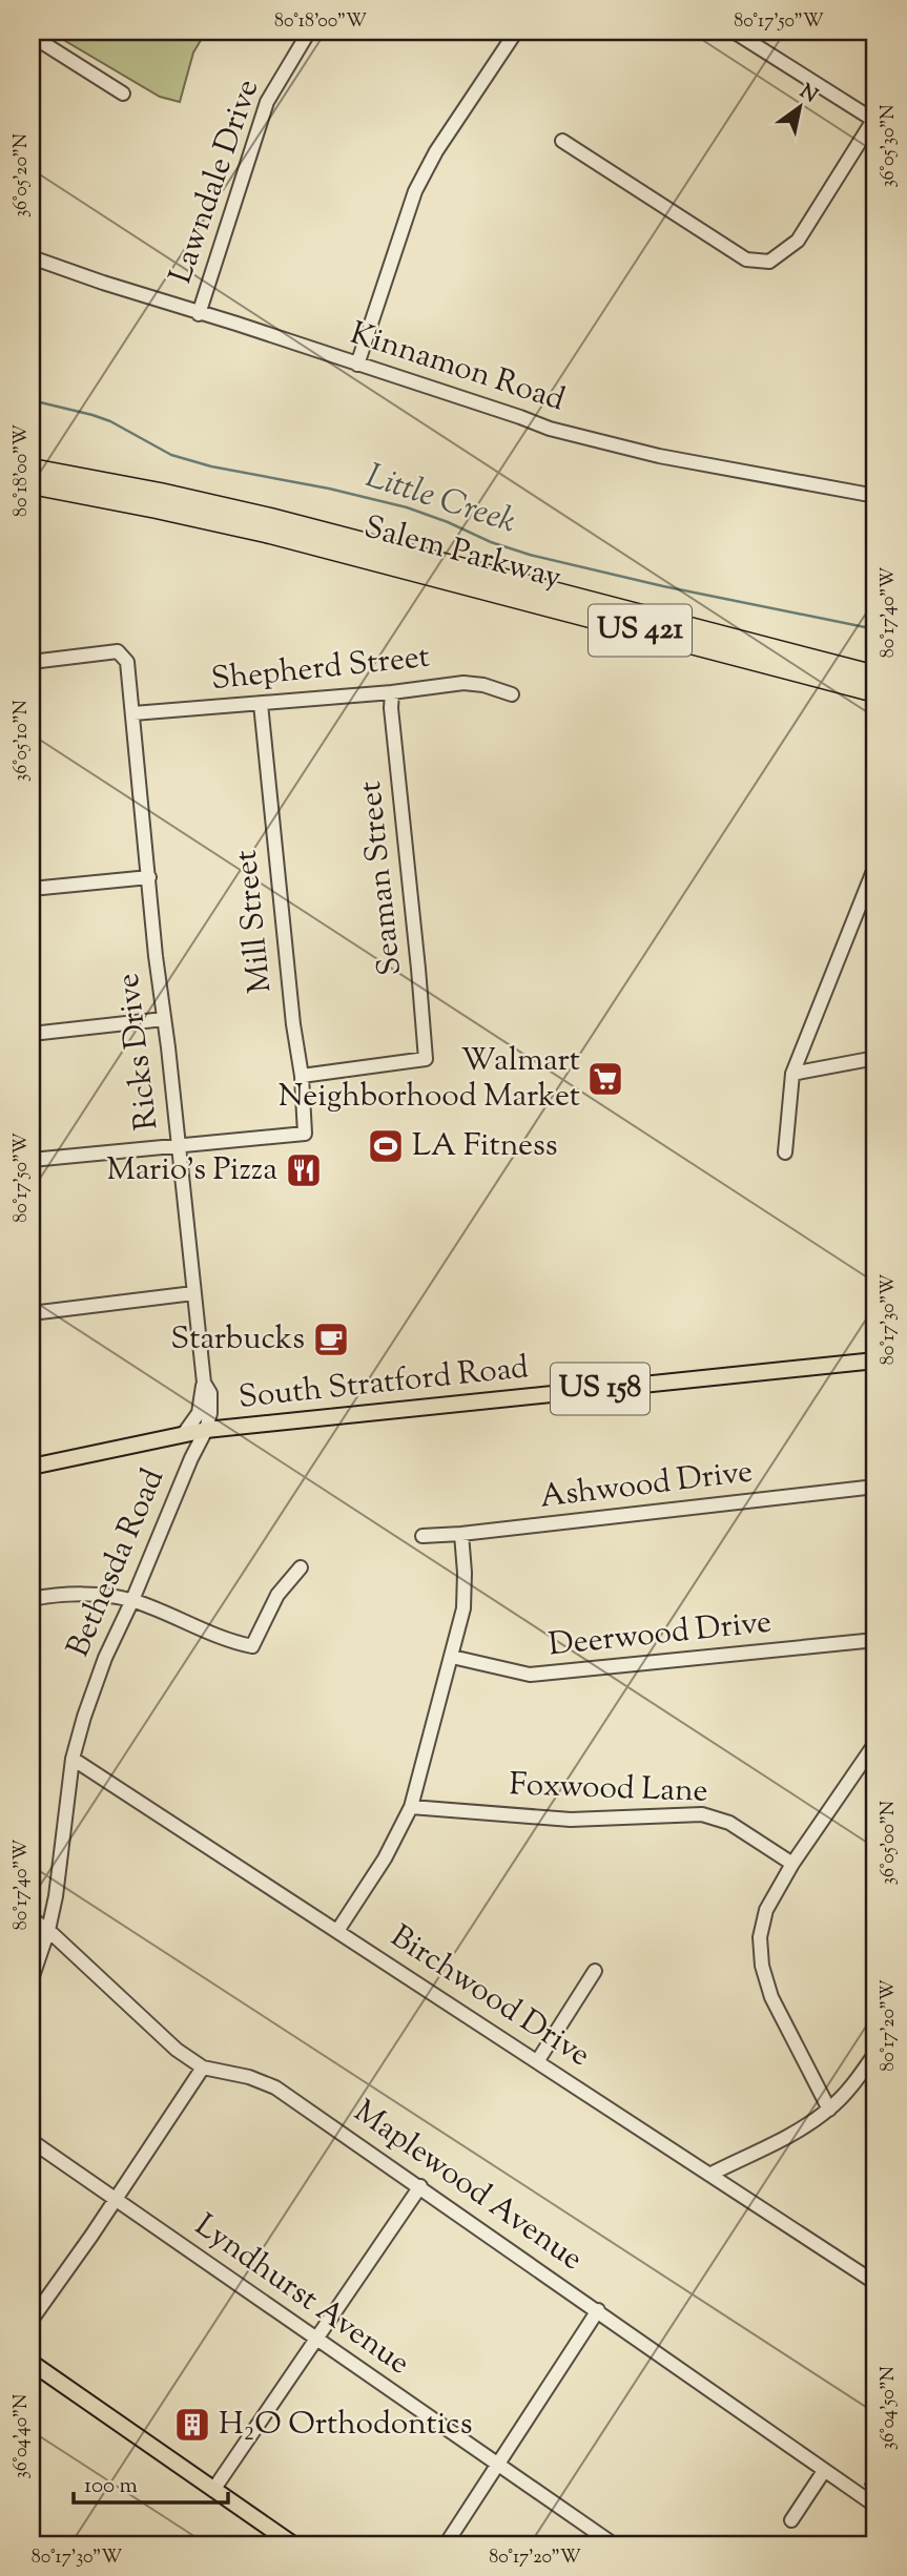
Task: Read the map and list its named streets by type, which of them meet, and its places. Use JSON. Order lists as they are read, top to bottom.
{
  "streets": {
    "highway": ["Salem Parkway", "US 421"],
    "main road": ["South Stratford Road", "US 158"],
    "street": [
      "Lawndale Drive",
      "Kinnamon Road",
      "Shepherd Street",
      "Seaman Street",
      "Mill Street",
      "Ricks Drive",
      "Ashwood Drive",
      "Bethesda Road",
      "Deerwood Drive",
      "Foxwood Lane",
      "Birchwood Drive",
      "Maplewood Avenue",
      "Lyndhurst Avenue"
    ]
  },
  "crossings": [
    ["Lawndale Drive", "Kinnamon Road"],
    ["Shepherd Street", "Seaman Street"],
    ["Shepherd Street", "Mill Street"],
    ["Shepherd Street", "Ricks Drive"],
    ["Seaman Street", "Mill Street"],
    ["Mill Street", "Ricks Drive"],
    ["Ricks Drive", "South Stratford Road"],
    ["Ricks Drive", "Bethesda Road"],
    ["South Stratford Road", "Bethesda Road"],
    ["Bethesda Road", "Birchwood Drive"],
    ["Bethesda Road", "Maplewood Avenue"]
  ],
  "water": ["Little Creek"],
  "places": {
    "supermarket": ["Walmart Neighborhood Market"],
    "sports": ["LA Fitness"],
    "restaurant": ["Mario's Pizza"],
    "cafe": ["Starbucks"],
    "building": ["H₂O Orthodontics"]
  },
  "scale_bar": "100 m",
  "north": "top right",
  "coordinates": [
    "80°18'00\"W",
    "80°17'50\"W",
    "36°05'30\"N",
    "36°05'20\"N",
    "80°17'40\"W",
    "36°05'10\"N",
    "80°17'30\"W",
    "36°05'00\"N",
    "80°17'20\"W",
    "36°04'50\"N",
    "36°04'40\"N"
  ]
}
